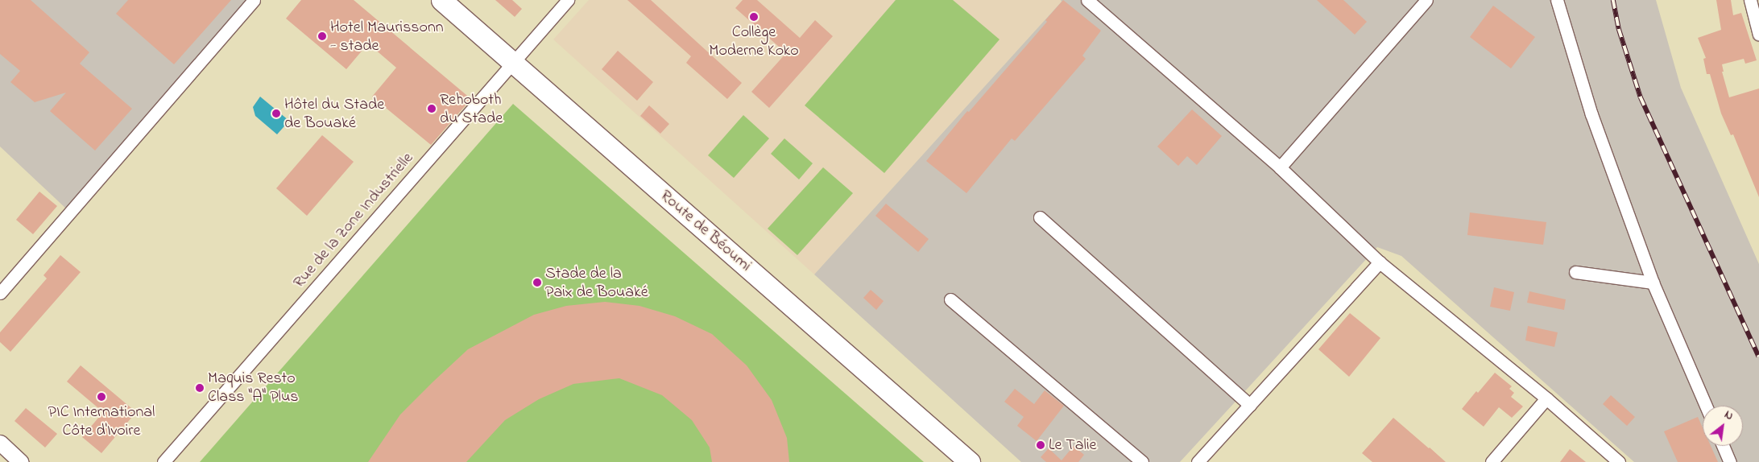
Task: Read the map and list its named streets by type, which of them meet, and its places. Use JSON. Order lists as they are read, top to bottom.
{
  "streets": {
    "main road": ["Route de Béoumi"],
    "street": ["Rue de la Zone Industrielle"]
  },
  "crossings": [
    ["Rue de la Zone Industrielle", "Route de Béoumi"]
  ],
  "places": [
    "Collège Moderne Koko",
    "Hotel Maurissonn - stade",
    "Rehoboth du Stade",
    "Hôtel du Stade de Bouaké",
    "Stade de la Paix de Bouaké",
    "Maquis Resto Class \"A\" Plus",
    "PIC International Côte d'Ivoire",
    "Le Talie"
  ],
  "north": "top right"
}
